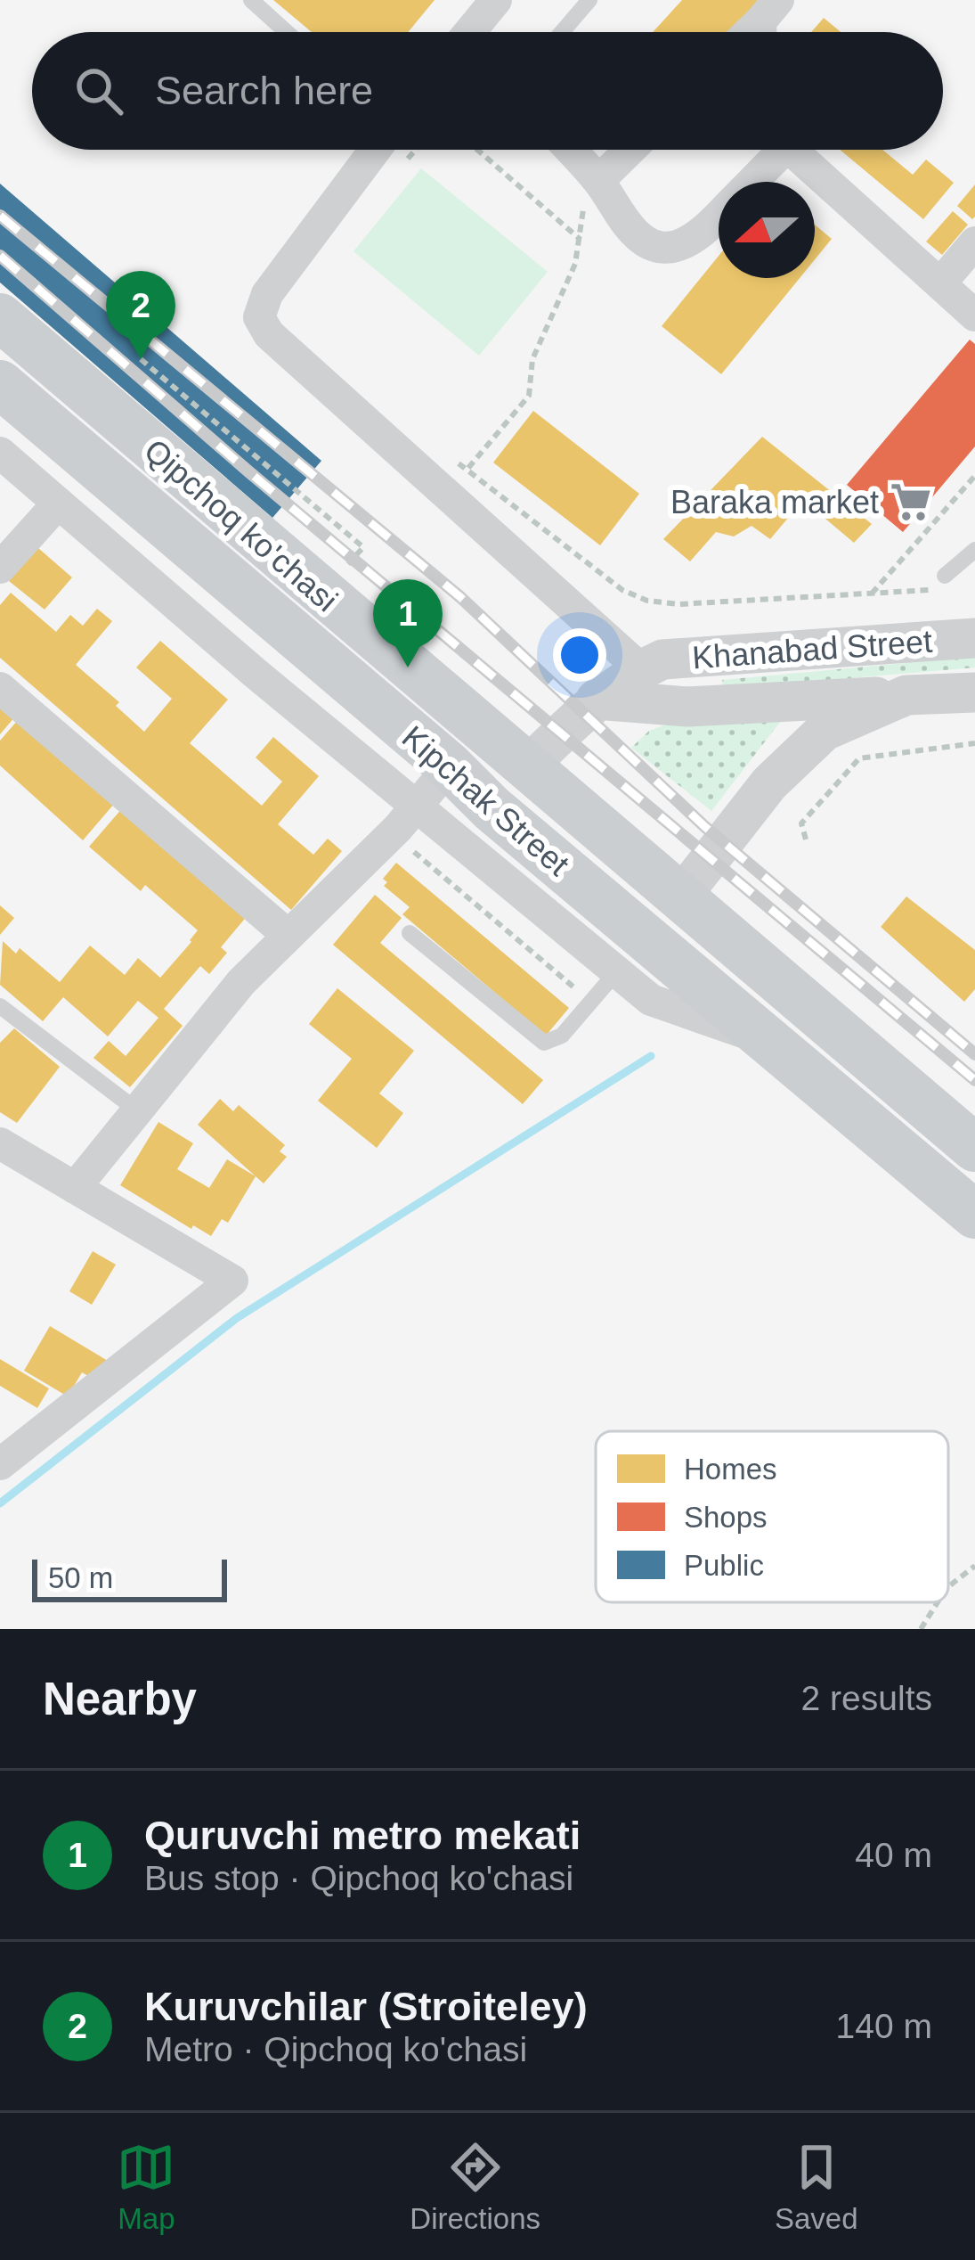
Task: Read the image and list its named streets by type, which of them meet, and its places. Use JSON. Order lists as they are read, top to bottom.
{
  "streets": {
    "main road": ["Qipchoq ko'chasi", "Kipchak Street"],
    "street": ["Khanabad Street"]
  },
  "crossings": [
    ["Qipchoq ko'chasi", "Khanabad Street"]
  ],
  "places": {
    "supermarket": ["Baraka market"]
  },
  "legend": ["Homes", "Shops", "Public"],
  "scale_bar": "50 m",
  "north": "left",
  "page": {
    "search": "Search here",
    "pins": ["2", "1"],
    "scale": "50 m",
    "heading": ["Nearby", "2 results"],
    "list": [
      {
        "mark": "1",
        "name": "Quruvchi metro mekati",
        "note": "Bus stop · Qipchoq ko'chasi",
        "value": "40 m"
      },
      {
        "mark": "2",
        "name": "Kuruvchilar (Stroiteley)",
        "note": "Metro · Qipchoq ko'chasi",
        "value": "140 m"
      }
    ],
    "nav": ["Map", "Directions", "Saved"]
  }
}
